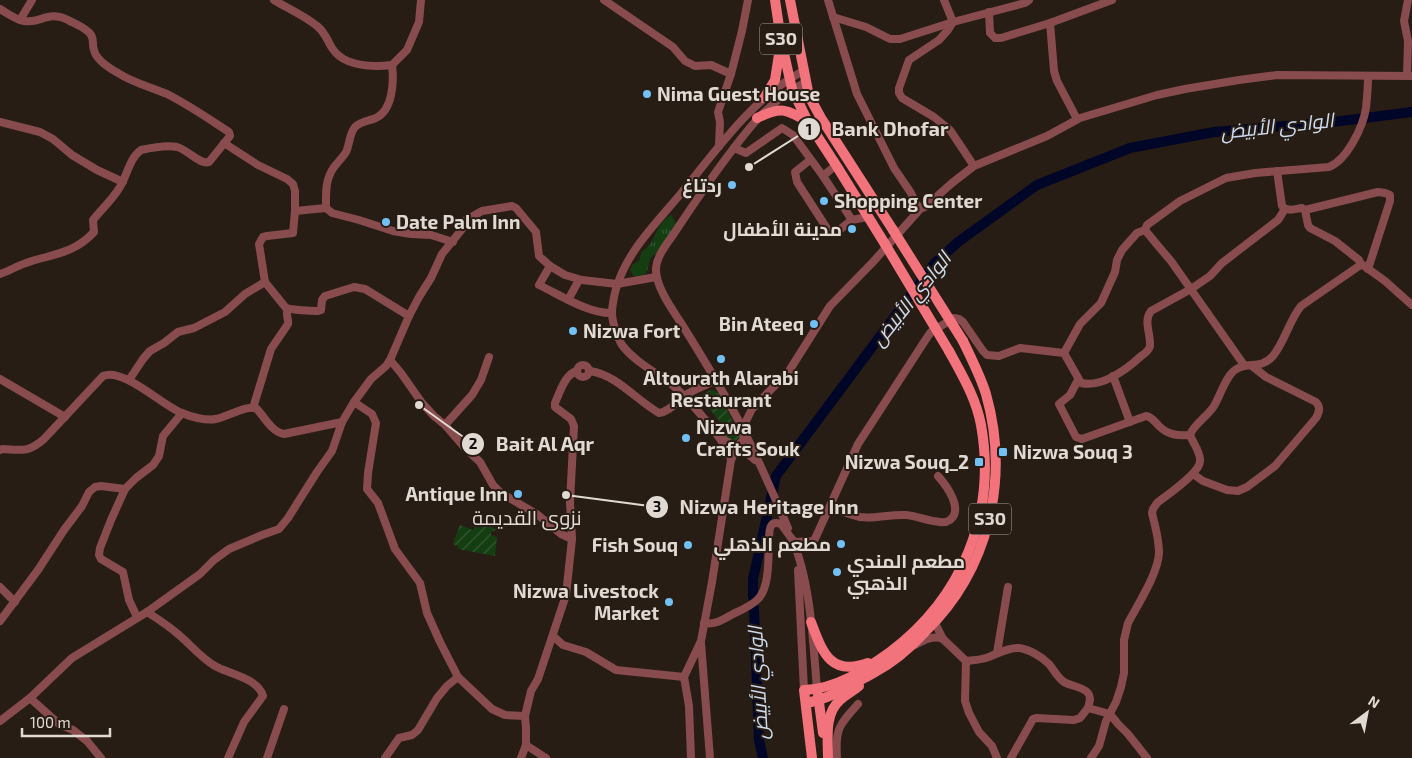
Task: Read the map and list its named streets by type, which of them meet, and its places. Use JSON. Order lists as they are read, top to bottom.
{
  "streets": {
    "main road": ["S30"]
  },
  "districts": ["نزوى القديمة"],
  "water": ["الوادي الأبيض"],
  "places": {
    "other": [
      "Nima Guest House",
      "Bank Dhofar",
      "ردتاغ",
      "Shopping Center",
      "Date Palm Inn",
      "مدينة الأطفال",
      "Bin Ateeq",
      "Nizwa Fort",
      "Altourath Alarabi Restaurant",
      "Bait Al Aqr",
      "Nizwa Crafts Souk",
      "Antique Inn",
      "Nizwa Heritage Inn",
      "مطعم الذهلي",
      "Fish Souq",
      "مطعم المندي الذهبي",
      "Nizwa Livestock Market"
    ],
    "transit": ["Nizwa Souq 3", "Nizwa Souq_2"]
  },
  "scale_bar": "100 m",
  "north": "top right"
}
